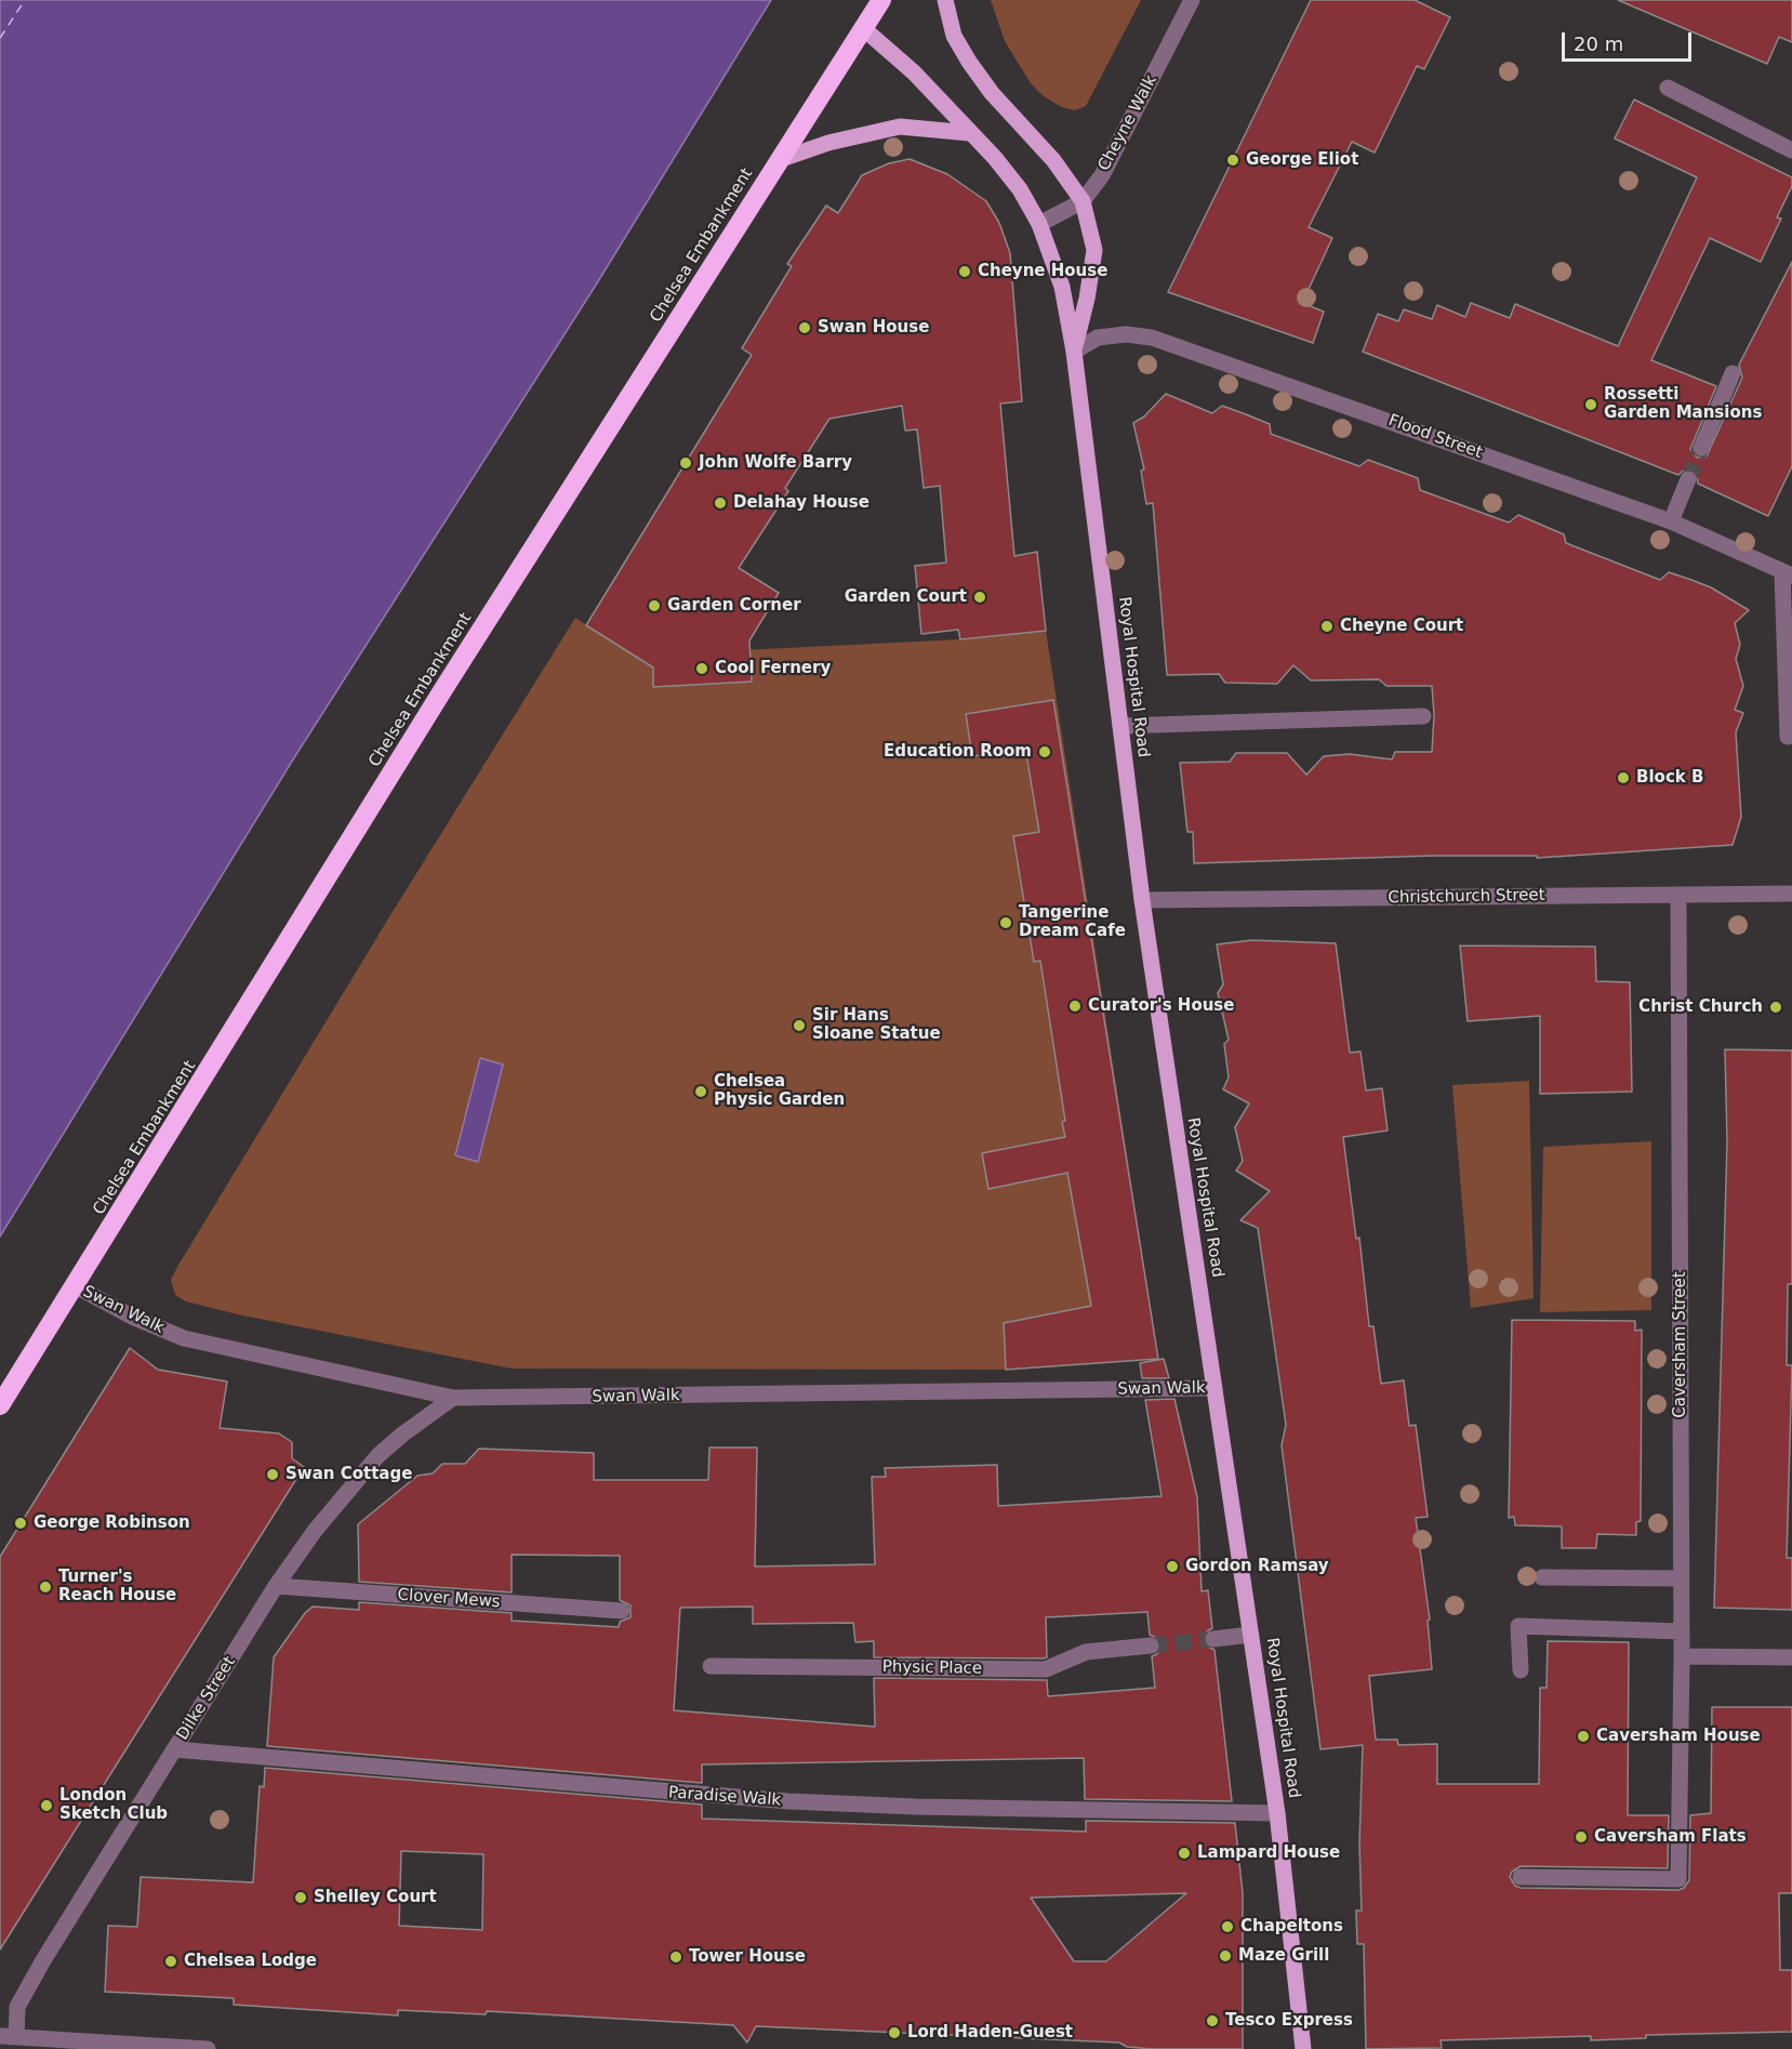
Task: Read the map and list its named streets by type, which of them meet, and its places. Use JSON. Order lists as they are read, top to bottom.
{
  "streets": {
    "highway": ["Chelsea Embankment"],
    "main road": ["Royal Hospital Road"],
    "street": [
      "Cheyne Walk",
      "Flood Street",
      "Christchurch Street",
      "Swan Walk",
      "Caversham Street",
      "Clover Mews",
      "Physic Place",
      "Dilke Street",
      "Paradise Walk"
    ]
  },
  "crossings": [
    ["Cheyne Walk", "Royal Hospital Road"],
    ["Chelsea Embankment", "Royal Hospital Road"],
    ["Chelsea Embankment", "Swan Walk"],
    ["Flood Street", "Royal Hospital Road"],
    ["Royal Hospital Road", "Christchurch Street"],
    ["Royal Hospital Road", "Swan Walk"],
    ["Royal Hospital Road", "Paradise Walk"],
    ["Christchurch Street", "Caversham Street"],
    ["Swan Walk", "Dilke Street"],
    ["Clover Mews", "Dilke Street"],
    ["Dilke Street", "Paradise Walk"]
  ],
  "places": [
    "George Eliot",
    "Cheyne House",
    "Swan House",
    "Rossetti Garden Mansions",
    "John Wolfe Barry",
    "Delahay House",
    "Garden Court",
    "Garden Corner",
    "Cheyne Court",
    "Cool Fernery",
    "Education Room",
    "Block B",
    "Tangerine Dream Cafe",
    "Curator's House",
    "Christ Church",
    "Sir Hans Sloane Statue",
    "Chelsea Physic Garden",
    "Swan Cottage",
    "George Robinson",
    "Gordon Ramsay",
    "Turner's Reach House",
    "Caversham House",
    "London Sketch Club",
    "Caversham Flats",
    "Lampard House",
    "Shelley Court",
    "Chapeltons",
    "Maze Grill",
    "Tower House",
    "Chelsea Lodge",
    "Tesco Express",
    "Lord Haden-Guest"
  ],
  "scale_bar": "20 m"
}
